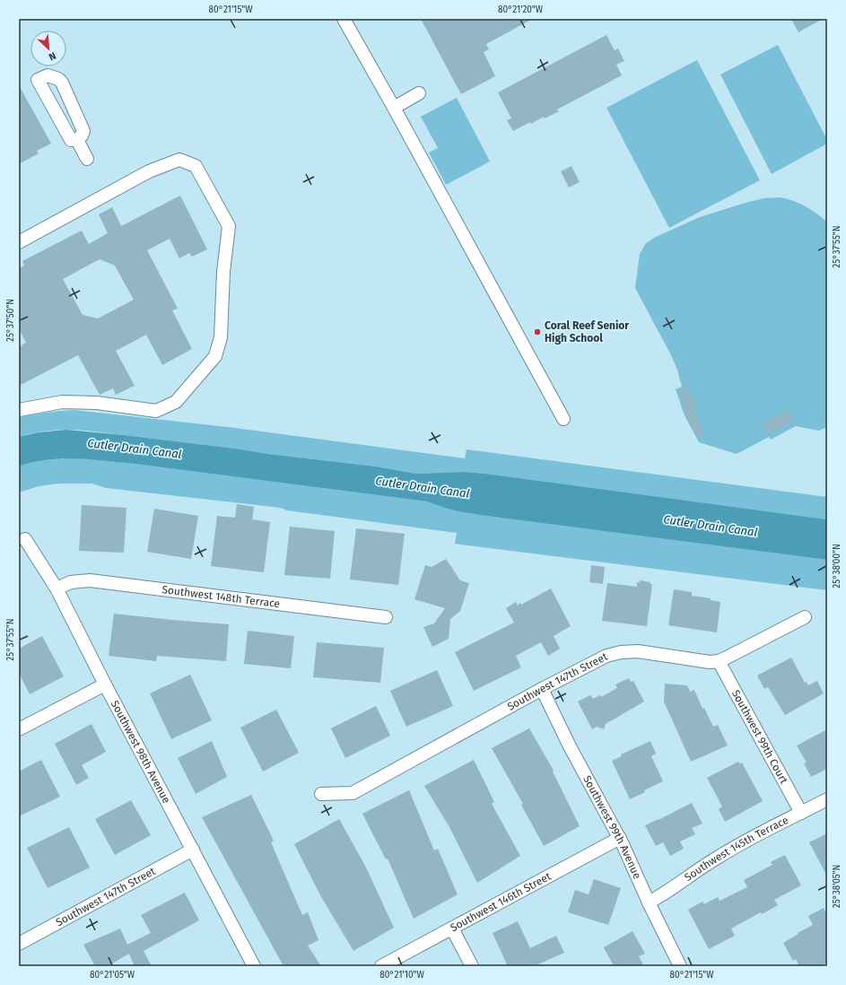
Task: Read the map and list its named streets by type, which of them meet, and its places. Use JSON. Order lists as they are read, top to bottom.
{
  "streets": {
    "street": [
      "Southwest 148th Terrace",
      "Southwest 147th Street",
      "Southwest 99th Court",
      "Southwest 98th Avenue",
      "Southwest 99th Avenue",
      "Southwest 145th Terrace",
      "Southwest 146th Street"
    ]
  },
  "crossings": [
    ["Southwest 148th Terrace", "Southwest 98th Avenue"],
    ["Southwest 147th Street", "Southwest 99th Court"],
    ["Southwest 147th Street", "Southwest 98th Avenue"],
    ["Southwest 147th Street", "Southwest 99th Avenue"],
    ["Southwest 99th Court", "Southwest 145th Terrace"],
    ["Southwest 99th Avenue", "Southwest 145th Terrace"],
    ["Southwest 99th Avenue", "Southwest 146th Street"]
  ],
  "water": ["Cutler Drain Canal"],
  "places": ["Coral Reef Senior High School"],
  "north": "bottom right",
  "coordinates": [
    "80°21'15\"W",
    "80°21'20\"W",
    "25°37'55\"N",
    "25°37'50\"N",
    "25°38'00\"N",
    "25°38'05\"N",
    "80°21'05\"W",
    "80°21'10\"W"
  ]
}
